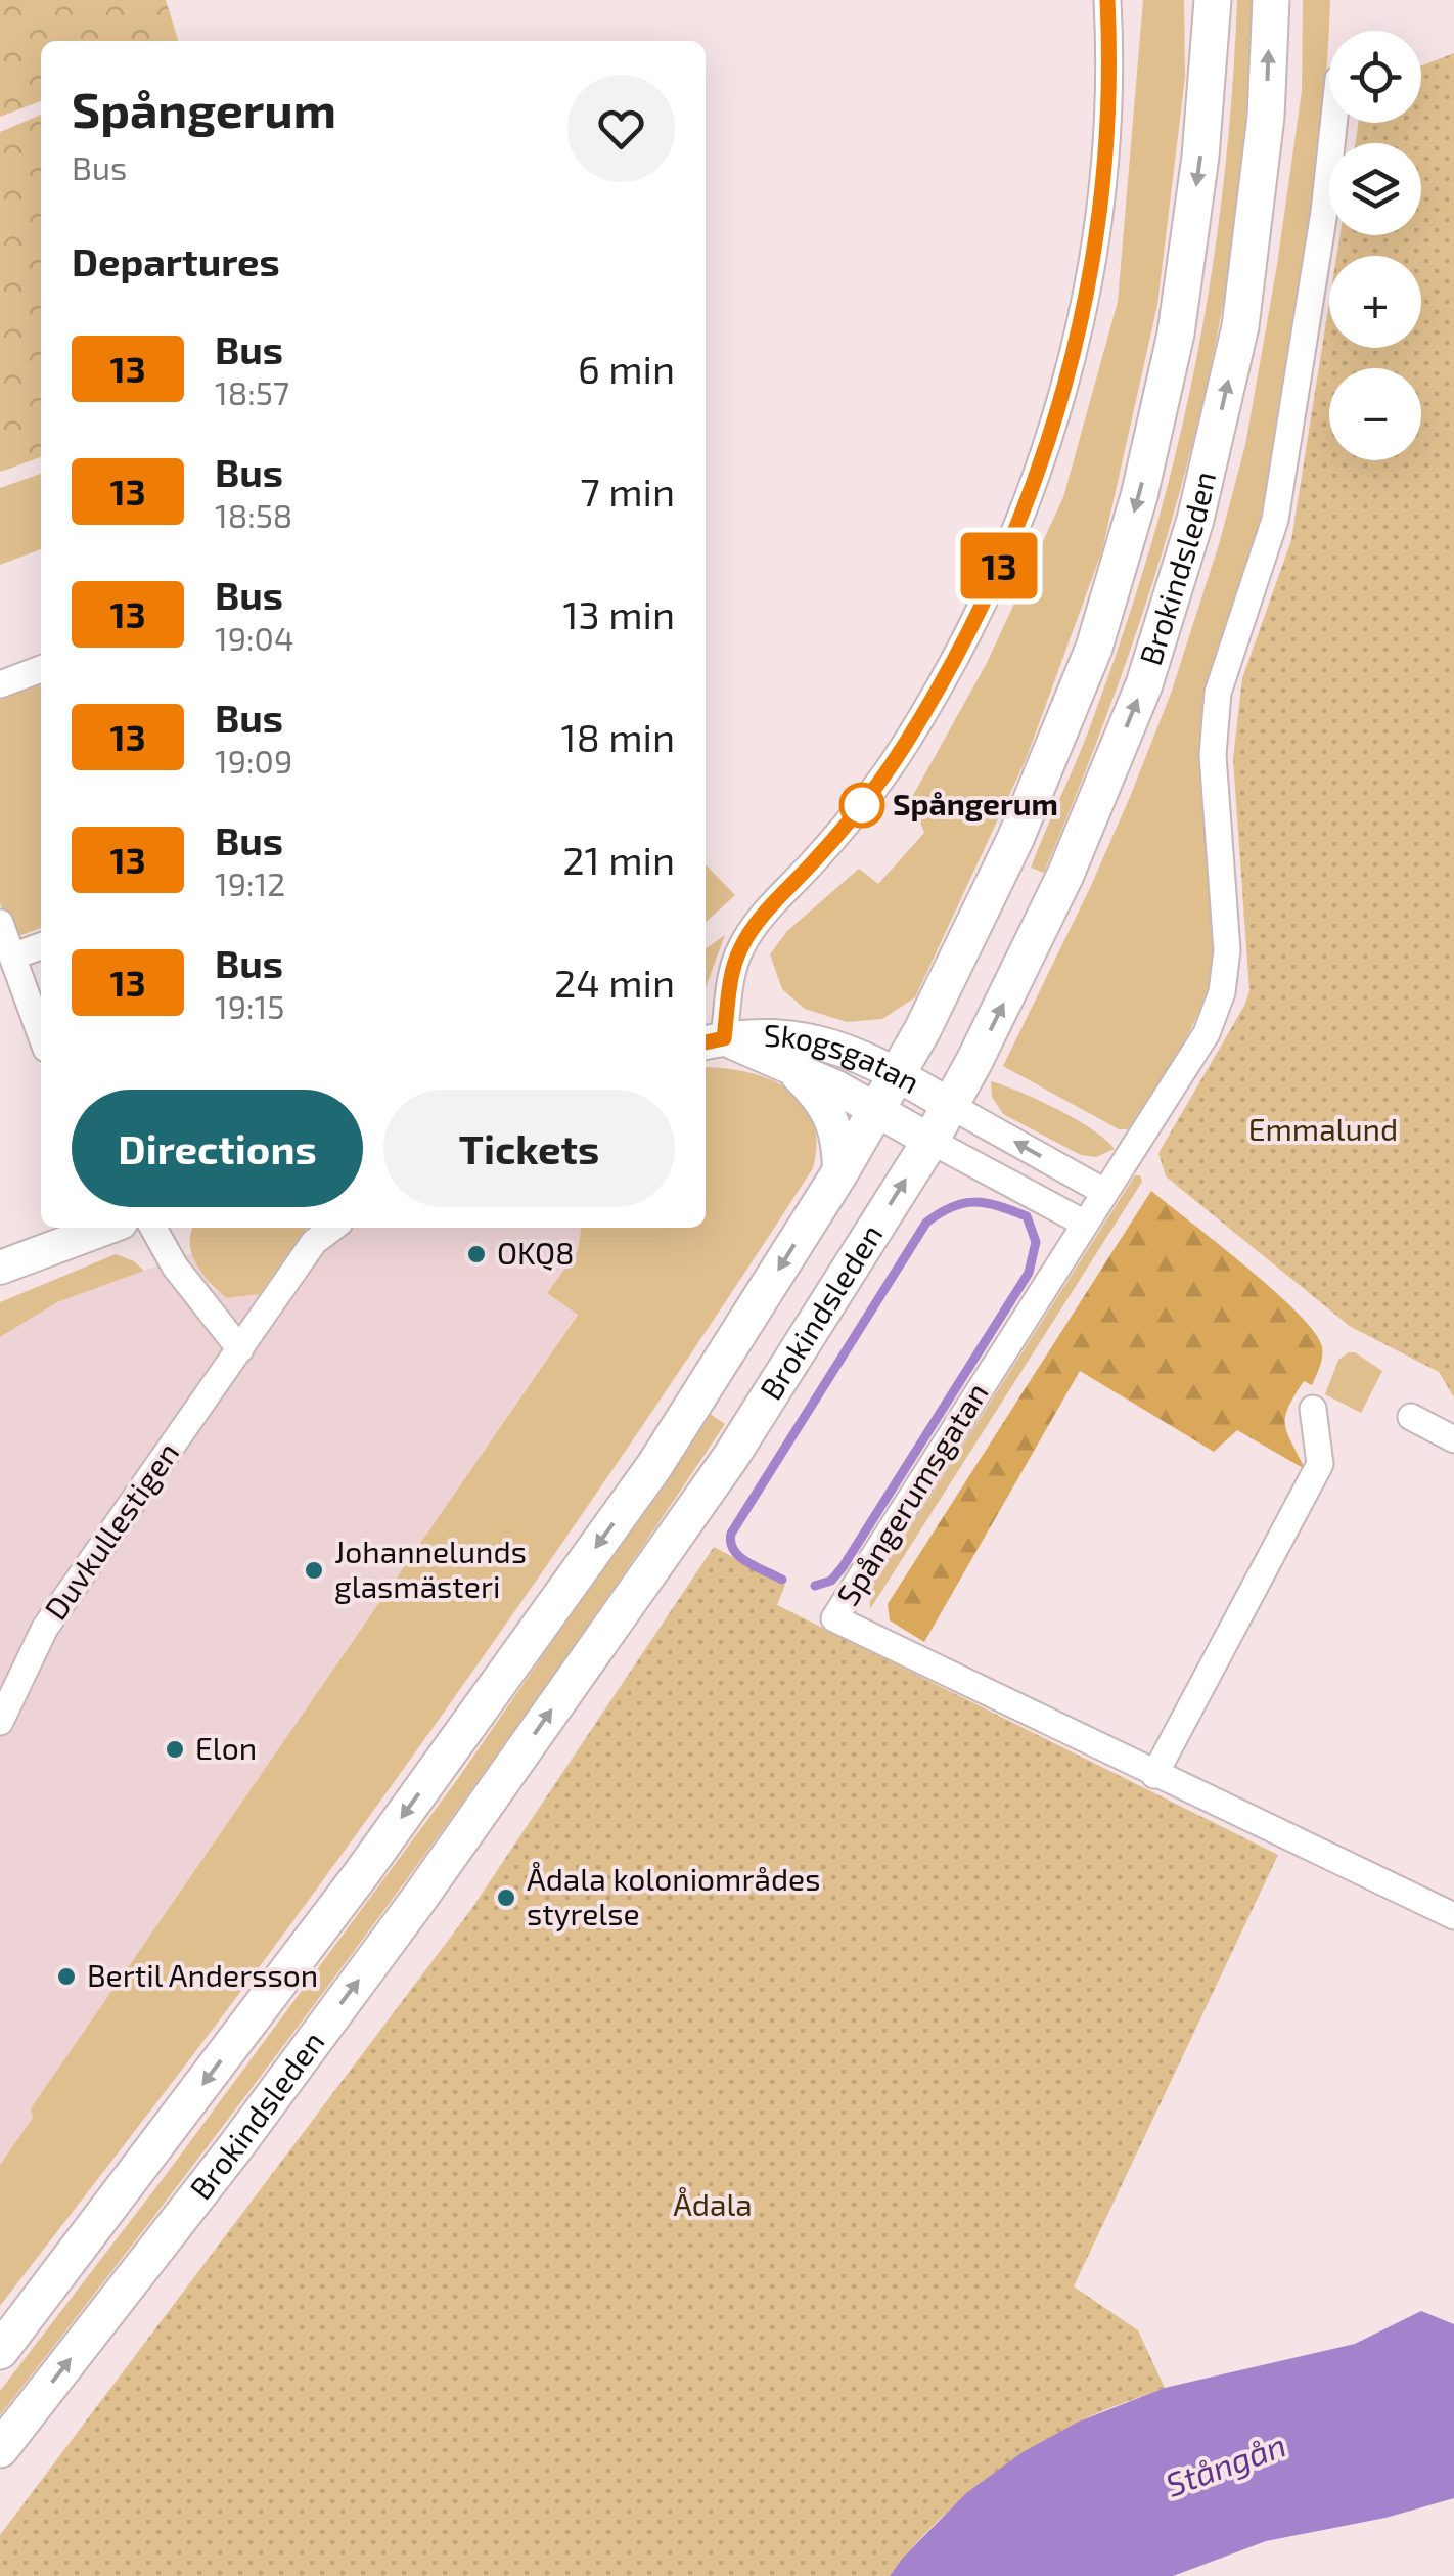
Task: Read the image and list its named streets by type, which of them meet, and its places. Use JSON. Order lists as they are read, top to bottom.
{
  "streets": {
    "main road": ["Brokindsleden"],
    "street": ["Skogsgatan", "Spångerumsgatan", "Duvkullestigen"]
  },
  "crossings": [
    ["Brokindsleden", "Skogsgatan"]
  ],
  "water": ["Stångån"],
  "parks": ["Emmalund", "Ådala"],
  "places": [
    "Spångerum",
    "OKQ8",
    "Johannelunds glasmästeri",
    "Elon",
    "Ådala koloniområdes styrelse",
    "Bertil Andersson"
  ],
  "lines": ["bus line 13"],
  "page": {
    "on_map": "13",
    "map_buttons": ["+", "−"],
    "heading": [
      ["Spångerum", "Bus"],
      "Departures"
    ],
    "list": [
      {
        "mark": "13",
        "name": "Bus",
        "note": "18:57",
        "value": "6 min"
      },
      {
        "mark": "13",
        "name": "Bus",
        "note": "18:58",
        "value": "7 min"
      },
      {
        "mark": "13",
        "name": "Bus",
        "note": "19:04",
        "value": "13 min"
      },
      {
        "mark": "13",
        "name": "Bus",
        "note": "19:09",
        "value": "18 min"
      },
      {
        "mark": "13",
        "name": "Bus",
        "note": "19:12",
        "value": "21 min"
      },
      {
        "mark": "13",
        "name": "Bus",
        "note": "19:15",
        "value": "24 min"
      }
    ],
    "buttons": ["Directions", "Tickets"]
  }
}
